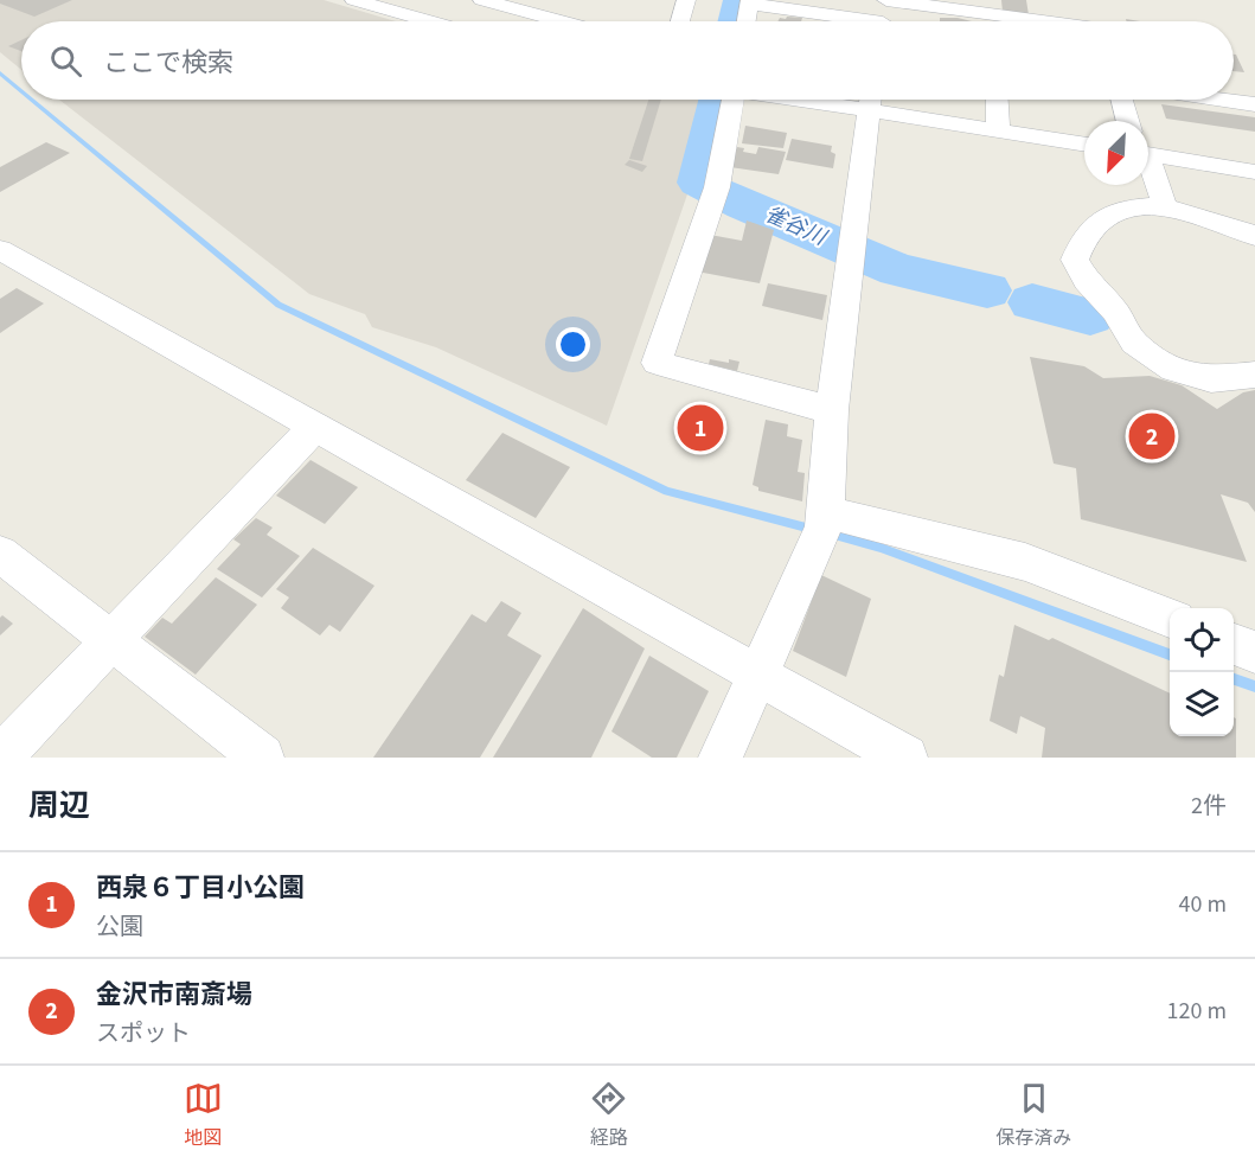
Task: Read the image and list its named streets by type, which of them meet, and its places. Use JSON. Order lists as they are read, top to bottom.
{
  "water": ["雀谷川"],
  "north": "bottom left",
  "page": {
    "search": "ここで検索",
    "pins": ["1", "2"],
    "heading": ["周辺", "2件"],
    "list": [
      {
        "mark": "1",
        "name": "西泉６丁目小公園",
        "note": "公園",
        "value": "40 m"
      },
      {
        "mark": "2",
        "name": "金沢市南斎場",
        "note": "スポット",
        "value": "120 m"
      }
    ],
    "nav": ["地図", "経路", "保存済み"]
  }
}
